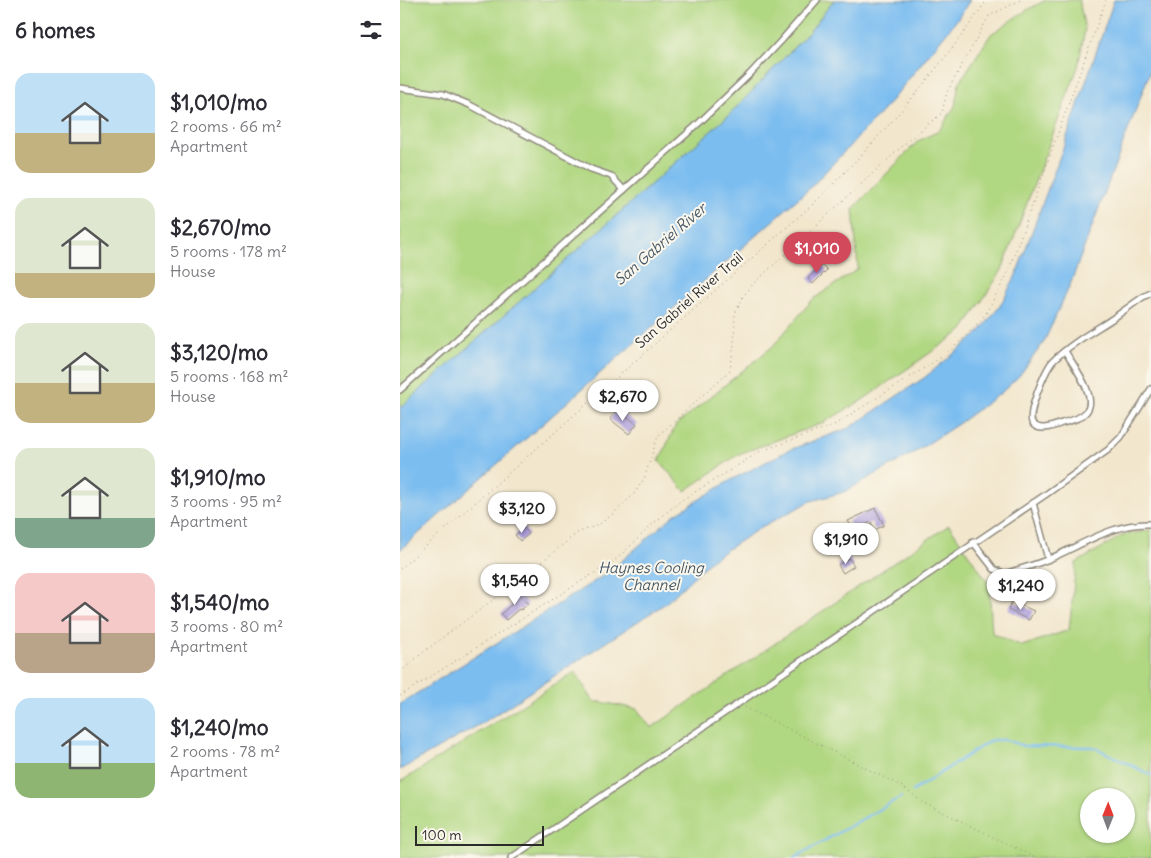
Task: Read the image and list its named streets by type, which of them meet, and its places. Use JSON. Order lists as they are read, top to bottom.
{
  "streets": {
    "path": ["San Gabriel River Trail"]
  },
  "water": ["San Gabriel River", "Haynes Cooling Channel"],
  "scale_bar": "100 m",
  "north": "top",
  "page": {
    "heading": "6 homes",
    "list": [
      {
        "name": "$1,010/mo",
        "note": "2 rooms · 66 m² · Apartment"
      },
      {
        "name": "$2,670/mo",
        "note": "5 rooms · 178 m² · House"
      },
      {
        "name": "$3,120/mo",
        "note": "5 rooms · 168 m² · House"
      },
      {
        "name": "$1,910/mo",
        "note": "3 rooms · 95 m² · Apartment"
      },
      {
        "name": "$1,540/mo",
        "note": "3 rooms · 80 m² · Apartment"
      },
      {
        "name": "$1,240/mo",
        "note": "2 rooms · 78 m² · Apartment"
      }
    ],
    "price": [
      "$1,010",
      "$2,670",
      "$3,120",
      "$1,910",
      "$1,540",
      "$1,240"
    ],
    "scale": "100 m"
  }
}
